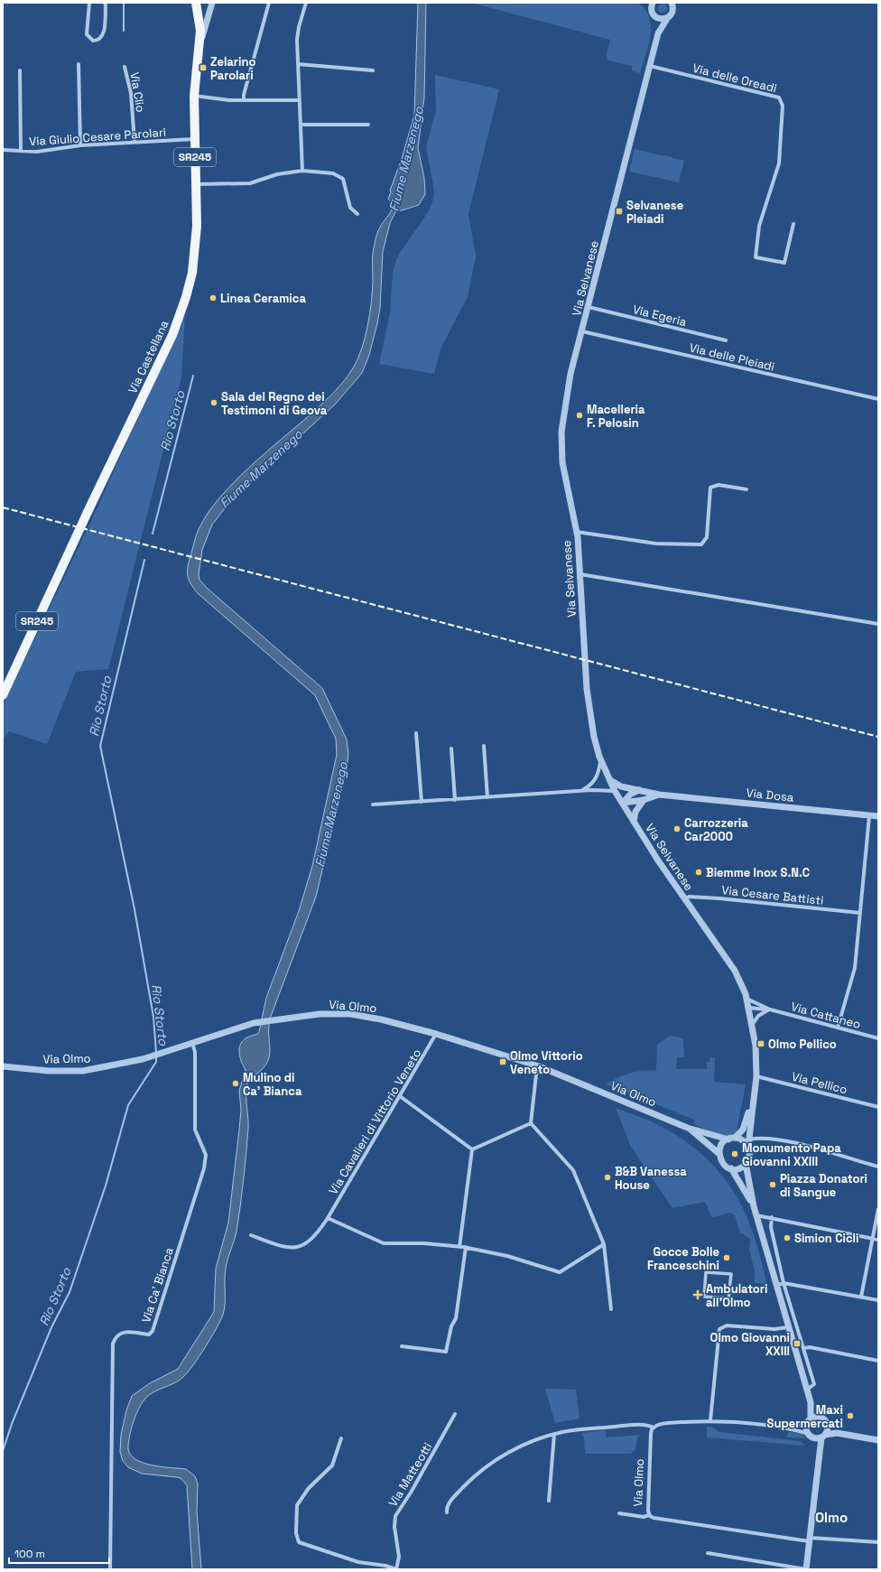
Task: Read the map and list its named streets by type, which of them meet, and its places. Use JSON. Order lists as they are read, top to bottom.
{
  "streets": {
    "main road": ["SR245", "Via Castellana"],
    "street": [
      "Via delle Oreadi",
      "Via Clio",
      "Via Giulio Cesare Parolari",
      "Via Selvanese",
      "Via Egeria",
      "Via delle Pleiadi",
      "Via Dosa",
      "Via Cesare Battisti",
      "Via Olmo",
      "Via Cattaneo",
      "Via Pellico",
      "Via Cavalieri di Vittorio Veneto",
      "Via Ca' Bianca",
      "Via Matteotti"
    ]
  },
  "crossings": [
    ["Via delle Oreadi", "Via Selvanese"],
    ["Via Clio", "Via Giulio Cesare Parolari"],
    ["Via Giulio Cesare Parolari", "Via Castellana"],
    ["Via Selvanese", "Via Egeria"],
    ["Via Selvanese", "Via delle Pleiadi"],
    ["Via Selvanese", "Via Dosa"],
    ["Via Selvanese", "Via Cesare Battisti"],
    ["Via Selvanese", "Via Olmo"],
    ["Via Selvanese", "Via Cattaneo"],
    ["Via Selvanese", "Via Pellico"],
    ["Via Olmo", "Via Cavalieri di Vittorio Veneto"],
    ["Via Olmo", "Via Ca' Bianca"]
  ],
  "districts": ["Olmo"],
  "water": ["Fiume Marzenego", "Rio Storto"],
  "places": {
    "transit": [
      "Zelarino Parolari",
      "Selvanese Pleiadi",
      "Olmo Pellico",
      "Olmo Vittorio Veneto",
      "Olmo Giovanni XXIII"
    ],
    "other": [
      "Linea Ceramica",
      "Sala del Regno dei Testimoni di Geova",
      "Macelleria F. Pelosin",
      "Carrozzeria Car2000",
      "Biemme Inox S.N.C",
      "Mulino di Ca’ Bianca",
      "Monumento Papa Giovanni XXIII",
      "B&B Vanessa House",
      "Piazza Donatori di Sangue",
      "Simion Cicli",
      "Gocce Bolle Franceschini",
      "Maxi Supermercati"
    ],
    "health": ["Ambulatori all'Olmo"]
  },
  "scale_bar": "100 m"
}
